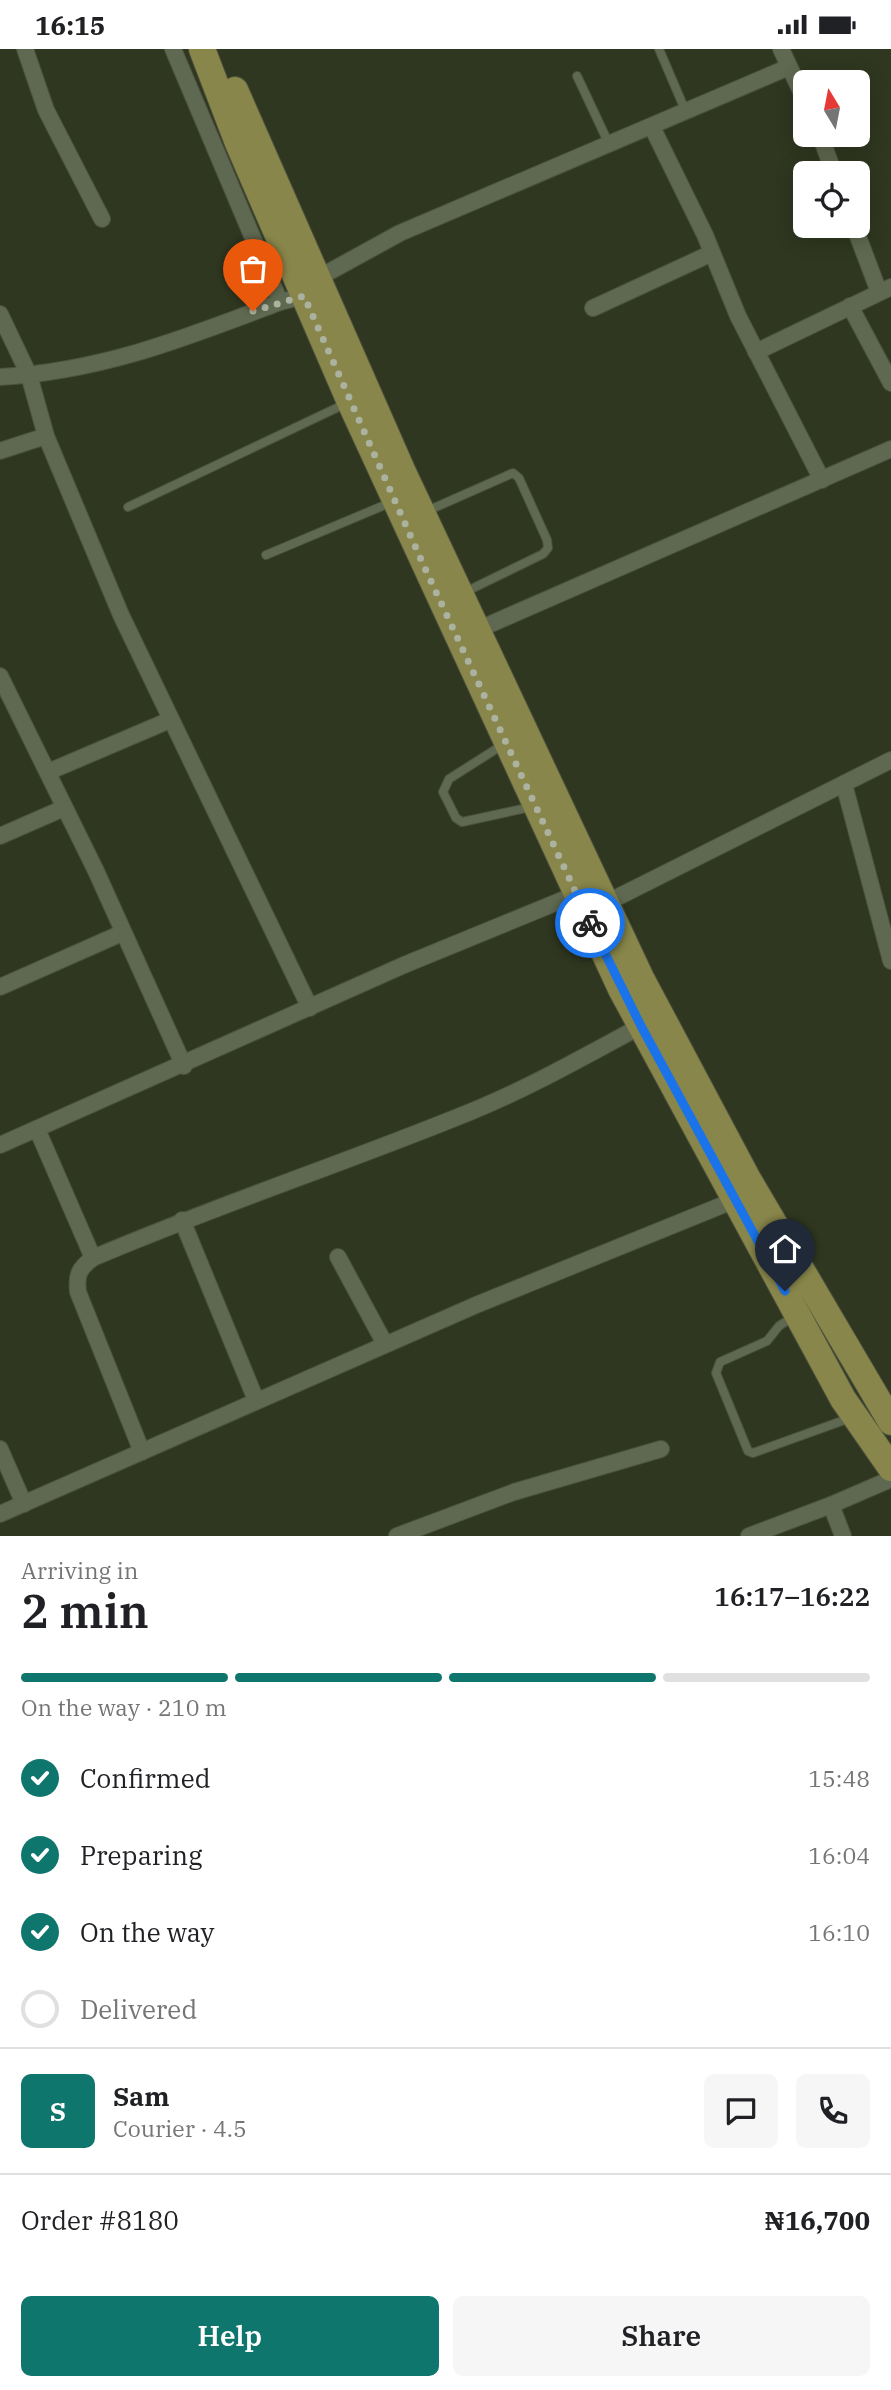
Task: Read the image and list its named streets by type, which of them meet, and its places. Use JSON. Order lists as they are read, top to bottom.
{
  "north": "top",
  "page": {
    "status": "16:15",
    "heading": ["2 min", "Arriving in", "16:17–16:22"],
    "panel": [
      "Sam",
      "Courier · 4.5",
      "Order #8180",
      "₦16,700"
    ],
    "bar": "On the way · 210 m",
    "list": [
      ["Confirmed", "15:48"],
      ["Preparing", "16:04"],
      ["On the way", "16:10"],
      "Delivered"
    ],
    "round": "S",
    "buttons": ["Help", "Share"]
  }
}
